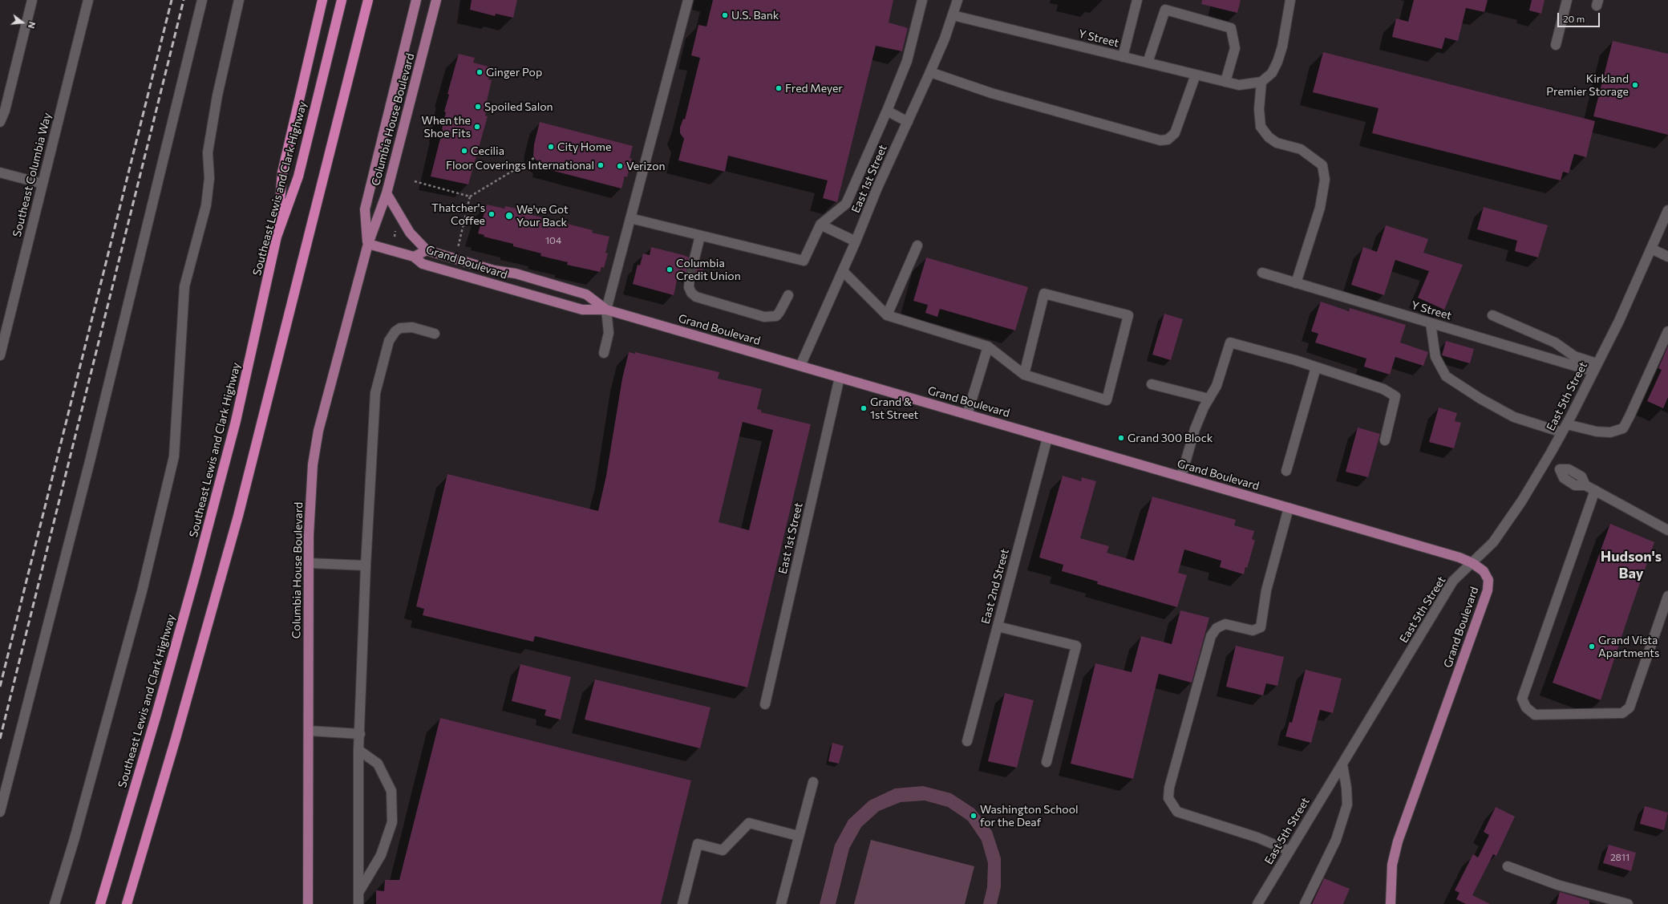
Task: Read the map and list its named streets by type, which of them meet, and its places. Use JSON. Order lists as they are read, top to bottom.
{
  "streets": {
    "highway": ["Southeast Lewis and Clark Highway"],
    "main road": ["Columbia House Boulevard", "Grand Boulevard"],
    "street": [
      "Y Street",
      "Southeast Columbia Way",
      "East 1st Street",
      "East 5th Street",
      "East 2nd Street"
    ]
  },
  "crossings": [
    ["Y Street", "East 1st Street"],
    ["Y Street", "East 5th Street"],
    ["Columbia House Boulevard", "Grand Boulevard"],
    ["East 1st Street", "Grand Boulevard"],
    ["Grand Boulevard", "East 5th Street"],
    ["Grand Boulevard", "East 2nd Street"]
  ],
  "districts": ["Hudson's Bay"],
  "places": [
    "U.S. Bank",
    "Ginger Pop",
    "Kirkland Premier Storage",
    "Fred Meyer",
    "Spoiled Salon",
    "When the Shoe Fits",
    "City Home",
    "Cecilia",
    "Floor Coverings International",
    "Verizon",
    "Thatcher's Coffee",
    "We've Got Your Back",
    "Columbia Credit Union",
    "Grand & 1st Street",
    "Grand 300 Block",
    "Grand Vista Apartments",
    "Washington School for the Deaf"
  ],
  "house_numbers": ["104", "2811"],
  "scale_bar": "20 m",
  "north": "right"
}
